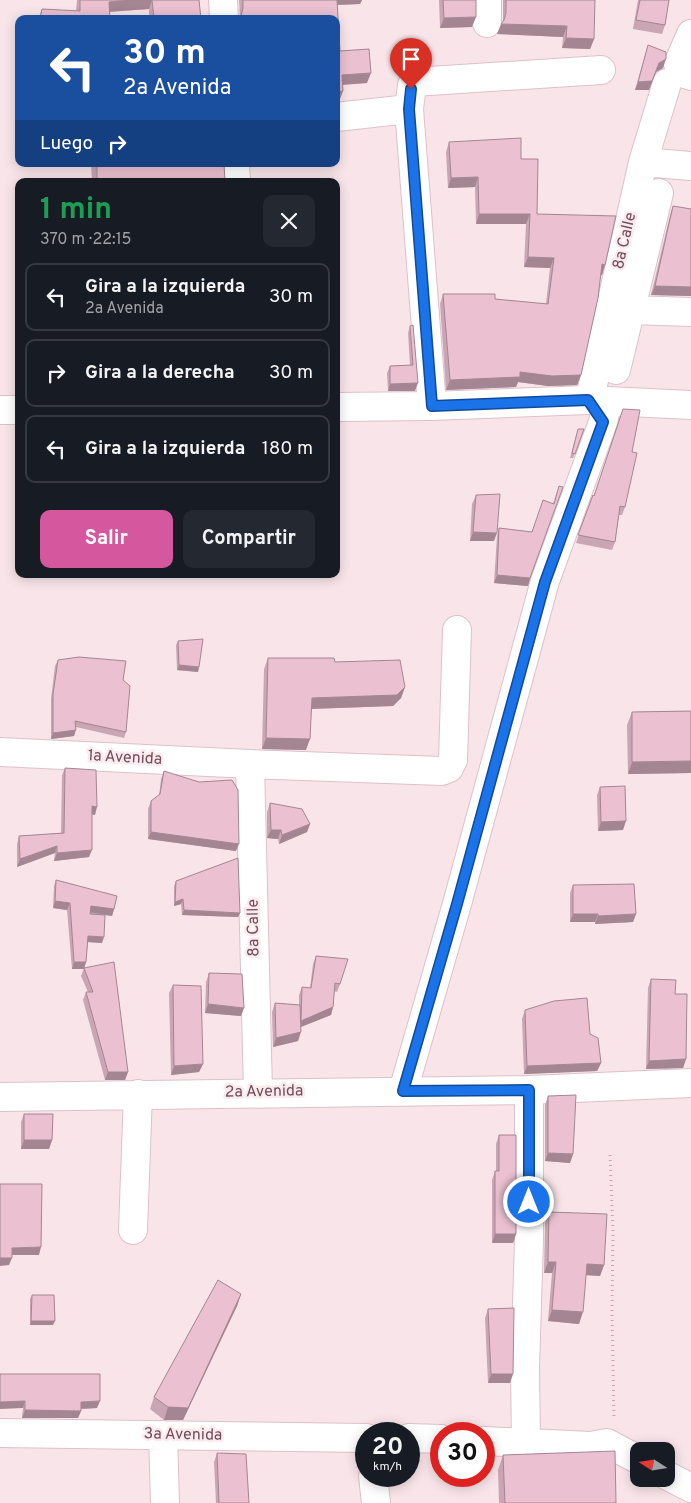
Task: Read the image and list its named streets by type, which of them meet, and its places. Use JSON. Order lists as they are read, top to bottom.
{
  "streets": {
    "street": [
      "8a Calle",
      "1a Avenida",
      "2a Avenida",
      "3a Avenida"
    ]
  },
  "crossings": [
    ["8a Calle", "1a Avenida"],
    ["8a Calle", "2a Avenida"]
  ],
  "north": "left",
  "page": {
    "turn": ["30 m", "2a Avenida"],
    "then": "Luego",
    "heading": ["1 min", "370 m · 22:15"],
    "list": [
      {
        "name": "Gira a la izquierda",
        "note": "2a Avenida",
        "value": "30 m"
      },
      {
        "name": "Gira a la derecha",
        "value": "30 m"
      },
      {
        "name": "Gira a la izquierda",
        "value": "180 m"
      }
    ],
    "buttons": ["Salir", "Compartir"],
    "speed": "20 km/h",
    "limit": "30"
  }
}
